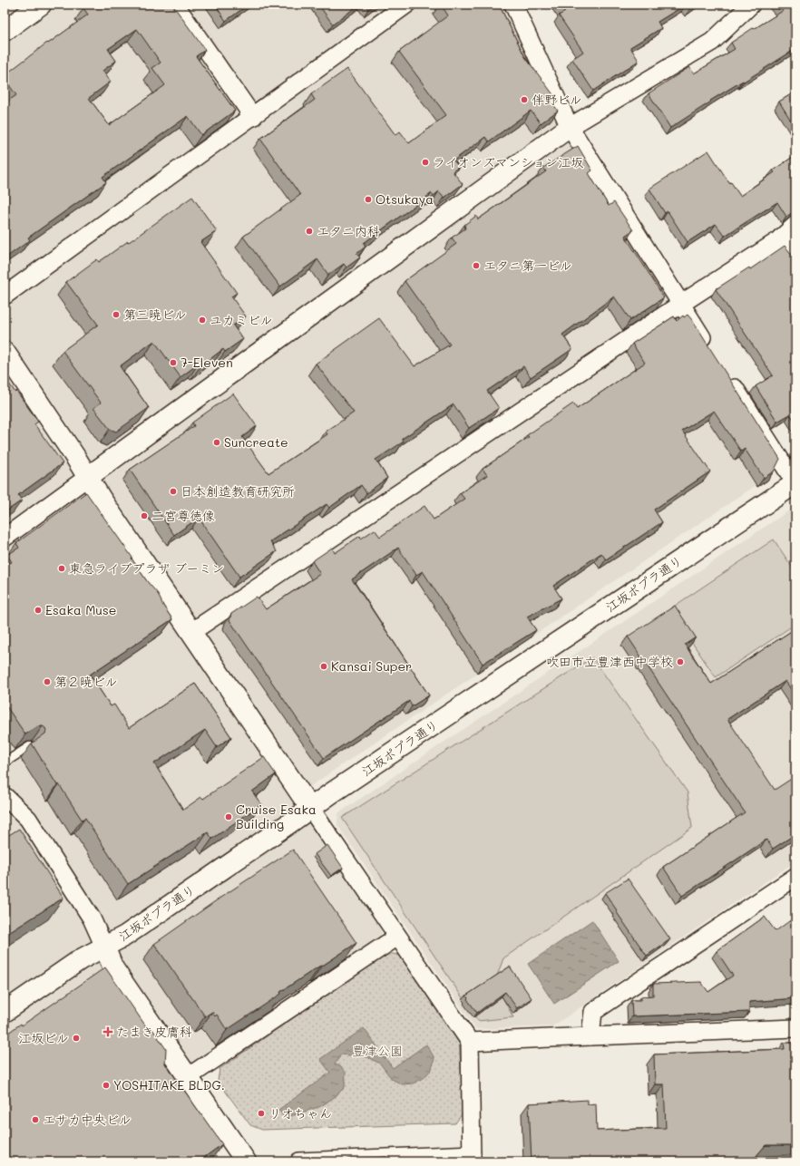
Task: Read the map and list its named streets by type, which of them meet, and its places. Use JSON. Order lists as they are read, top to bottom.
{
  "streets": {
    "main road": ["江坂ポプラ通り"]
  },
  "parks": ["豊津公園"],
  "places": {
    "other": [
      "伴野ビル",
      "ライオンズマンション江坂",
      "Otsukaya",
      "エタニ内科",
      "エタニ第一ビル",
      "第三暁ビル",
      "ユカミビル",
      "7-Eleven",
      "Suncreate",
      "日本創造教育研究所",
      "二宮尊徳像",
      "東急ライブプラザ ブーミン",
      "Esaka Muse",
      "吹田市立豊津西中学校",
      "Kansai Super",
      "第２暁ビル",
      "Cruise Esaka Building",
      "江坂ビル",
      "YOSHITAKE BLDG.",
      "リオちゃん",
      "エサカ中央ビル"
    ],
    "health": ["たまき皮膚科"]
  }
}
